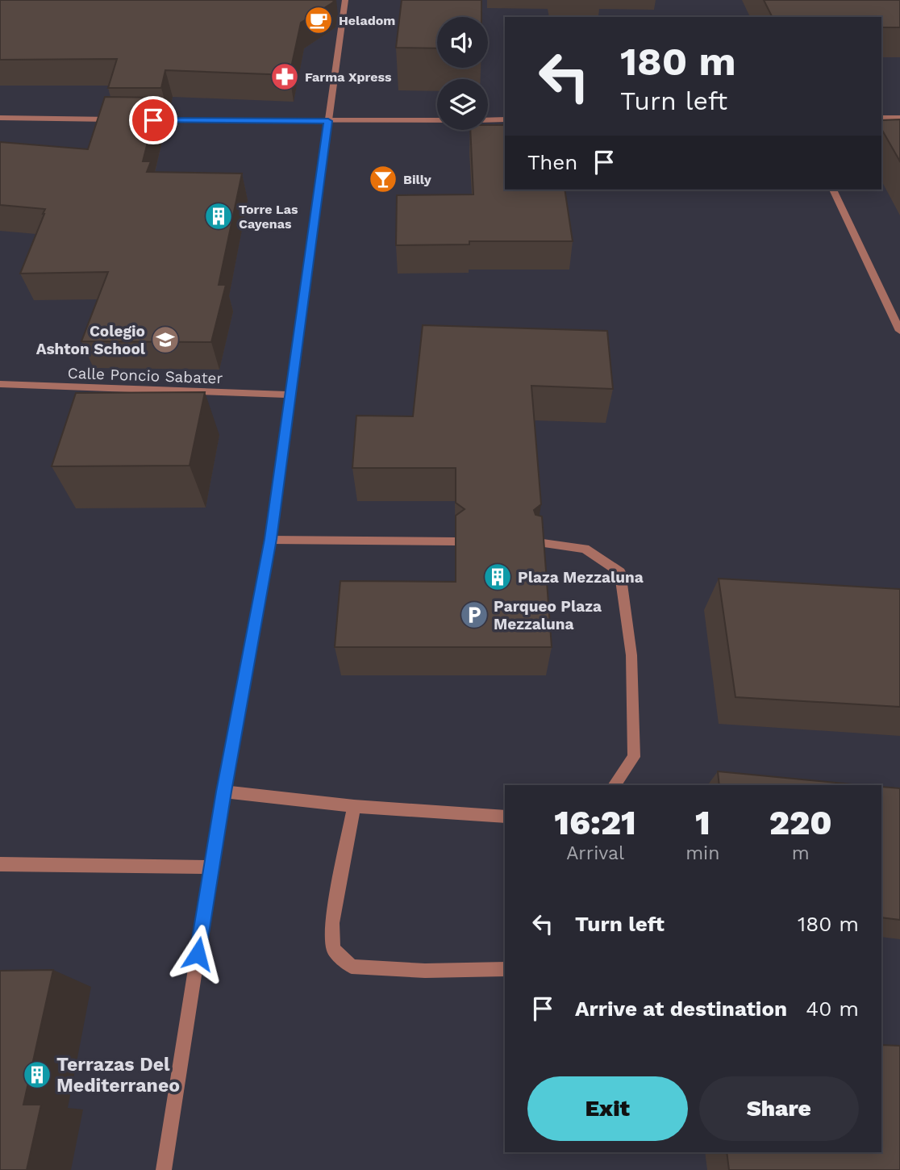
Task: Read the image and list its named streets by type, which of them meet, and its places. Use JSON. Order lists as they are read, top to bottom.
{
  "streets": {
    "street": ["Calle Poncio Sabater"]
  },
  "places": {
    "cafe": ["Heladom"],
    "pharmacy": ["Farma Xpress"],
    "bar": ["Billy"],
    "building": ["Torre Las Cayenas", "Plaza Mezzaluna", "Terrazas Del Mediterraneo"],
    "school or university": ["Colegio Ashton School"],
    "parking": ["Parqueo Plaza Mezzaluna"]
  },
  "page": {
    "turn": ["180 m", "Turn left"],
    "then": "Then",
    "eta": [
      "16:21",
      "Arrival",
      "1",
      "min",
      "220",
      "m"
    ],
    "list": [
      {
        "name": "Turn left",
        "value": "180 m"
      },
      {
        "name": "Arrive at destination",
        "value": "40 m"
      }
    ],
    "buttons": ["Exit", "Share"]
  }
}
